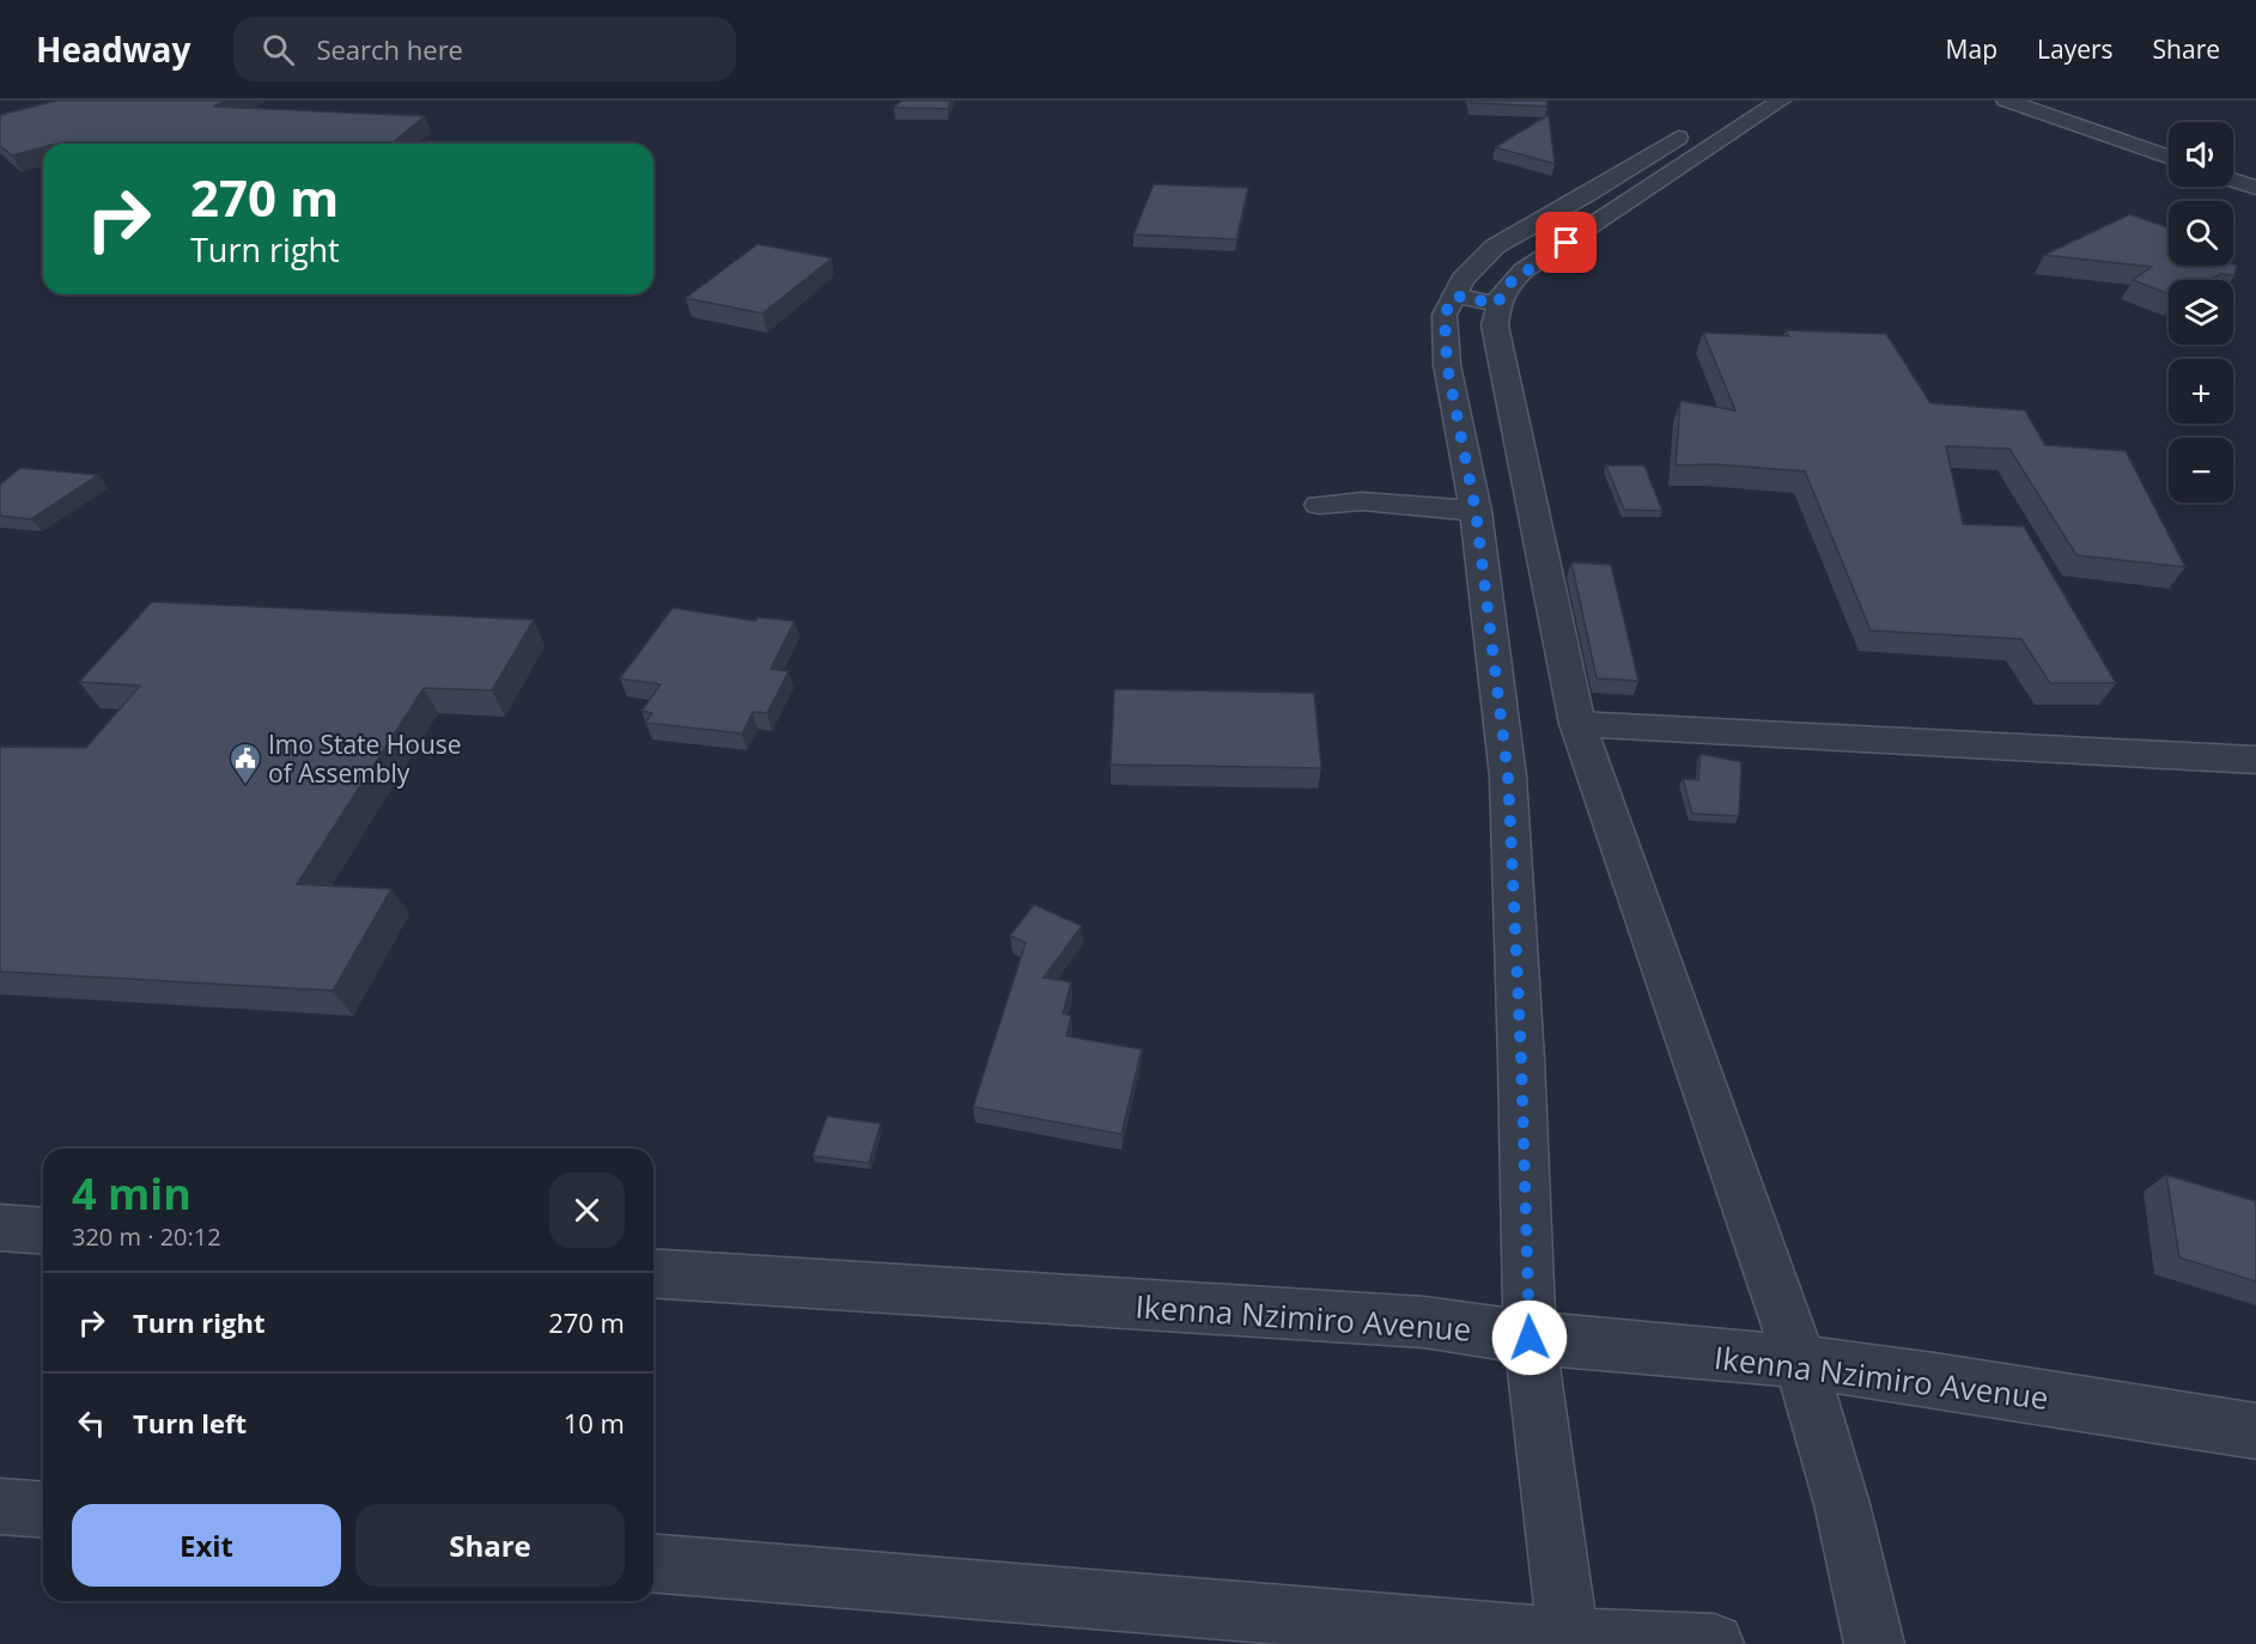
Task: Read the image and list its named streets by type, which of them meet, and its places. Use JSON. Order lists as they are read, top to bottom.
{
  "streets": {
    "street": ["Ikenna Nzimiro Avenue"]
  },
  "places": {
    "public building": ["Imo State House of Assembly"]
  },
  "page": {
    "header": "Headway",
    "search": "Search here",
    "nav": ["Map", "Layers", "Share"],
    "map_buttons": ["+", "−"],
    "turn": ["270 m", "Turn right"],
    "heading": ["4 min", "320 m · 20:12"],
    "list": [
      {
        "name": "Turn right",
        "value": "270 m"
      },
      {
        "name": "Turn left",
        "value": "10 m"
      }
    ],
    "buttons": ["Exit", "Share"]
  }
}
